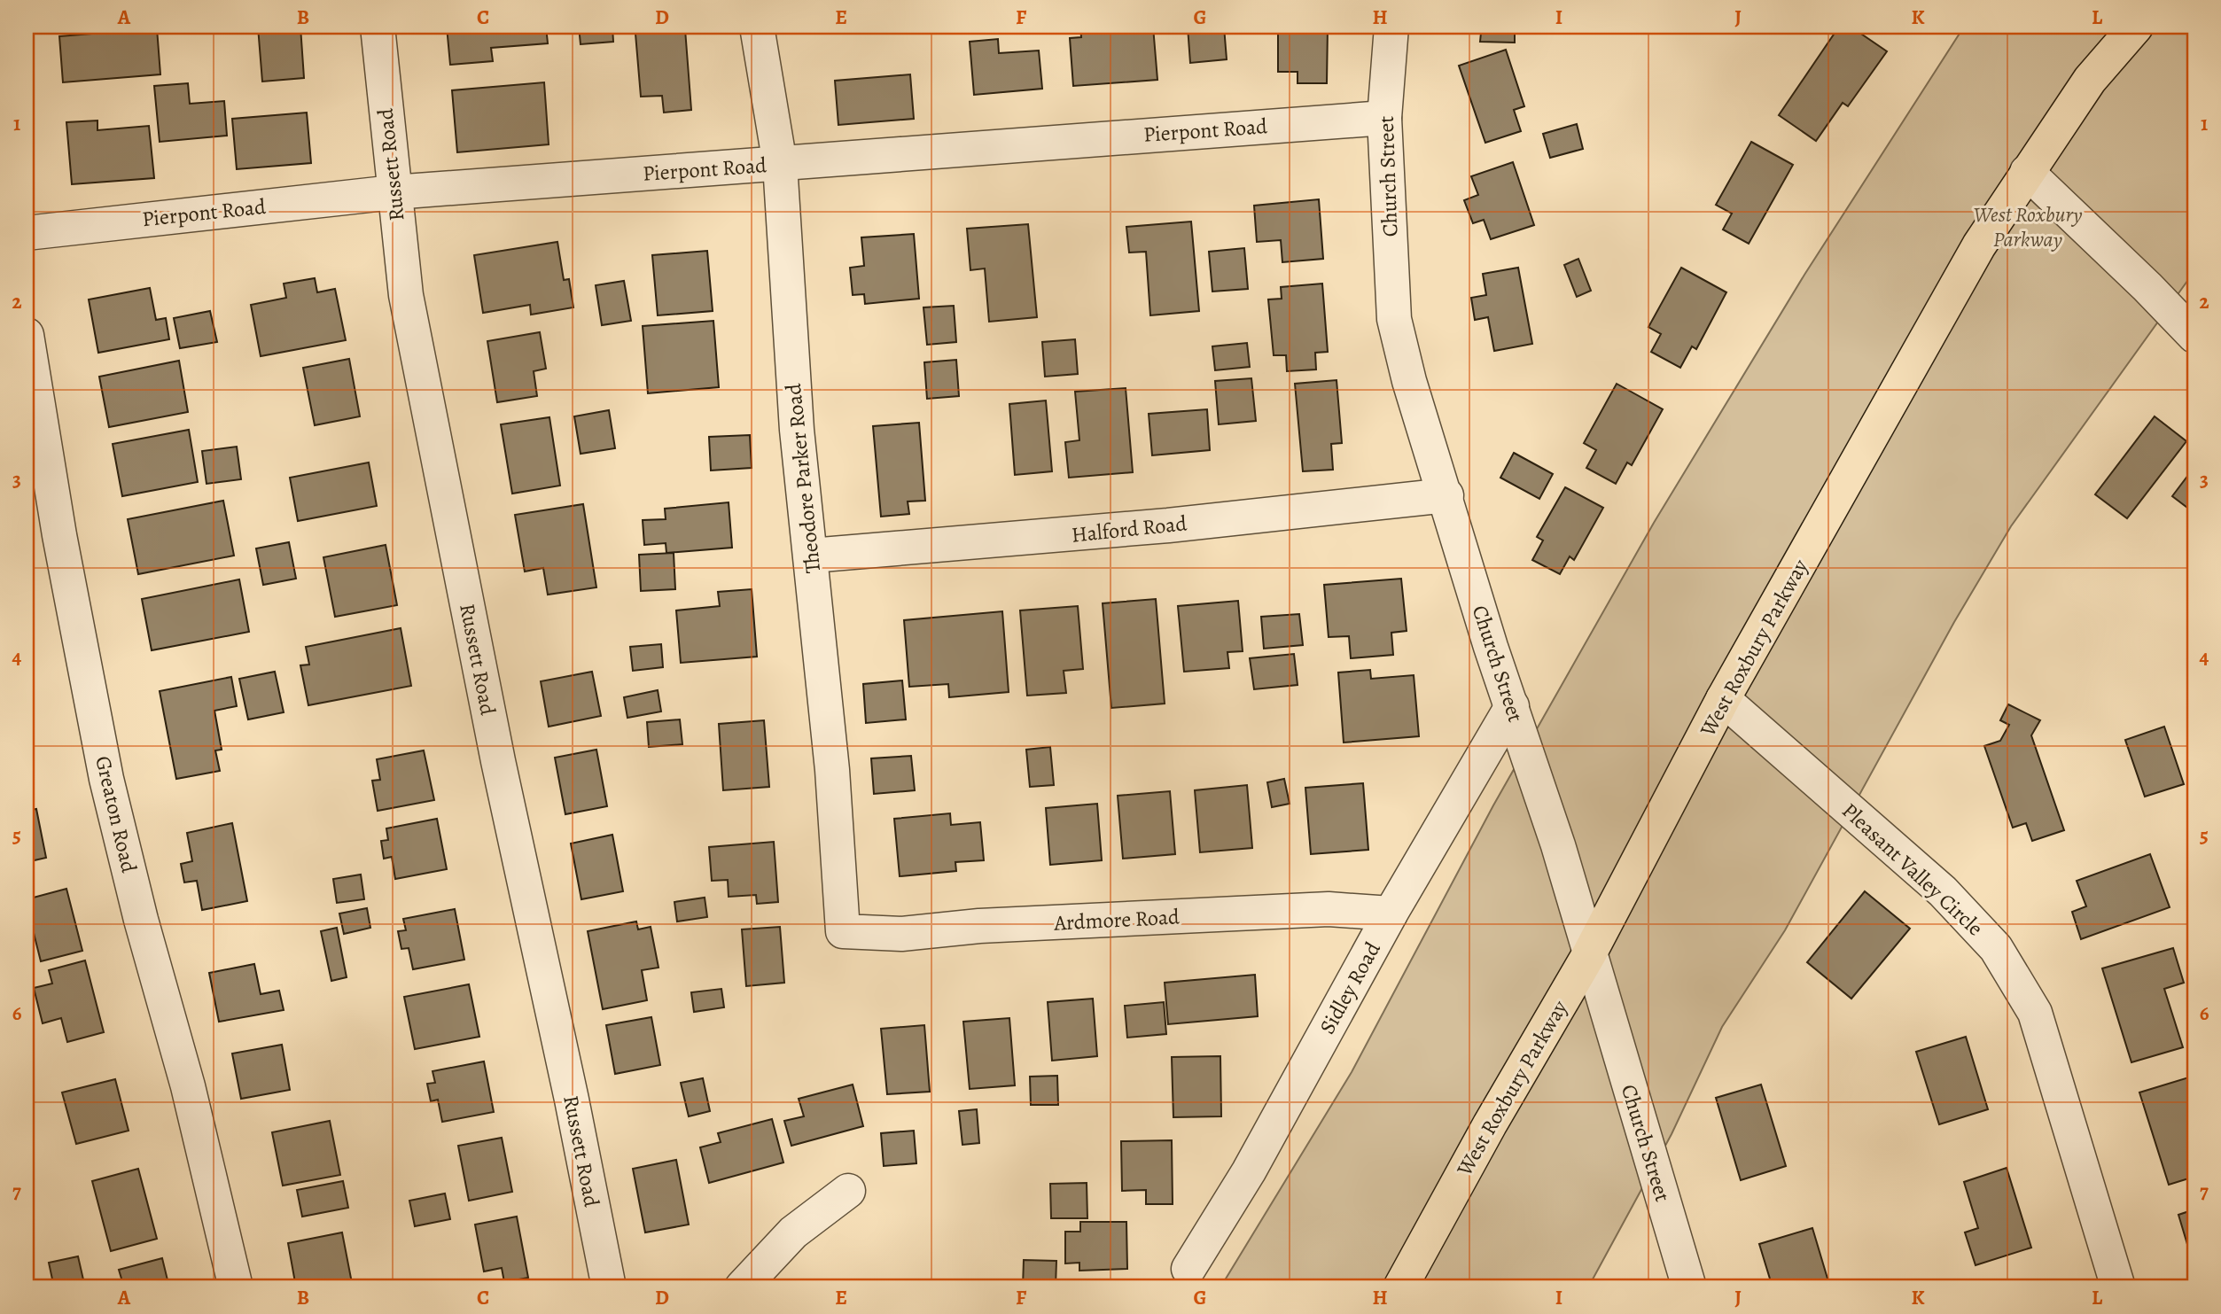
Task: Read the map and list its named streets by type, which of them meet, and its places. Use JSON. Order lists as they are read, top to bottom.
{
  "streets": {
    "main road": ["West Roxbury Parkway"],
    "street": [
      "Pierpont Road",
      "Russett Road",
      "Church Street",
      "Theodore Parker Road",
      "Halford Road",
      "Greaton Road",
      "Pleasant Valley Circle",
      "Ardmore Road",
      "Sidley Road"
    ]
  },
  "crossings": [
    ["Pierpont Road", "Russett Road"],
    ["Pierpont Road", "Church Street"],
    ["Pierpont Road", "Theodore Parker Road"],
    ["Church Street", "Halford Road"],
    ["Church Street", "West Roxbury Parkway"],
    ["Church Street", "Sidley Road"],
    ["Theodore Parker Road", "Halford Road"],
    ["Theodore Parker Road", "Ardmore Road"],
    ["West Roxbury Parkway", "Pleasant Valley Circle"],
    ["Ardmore Road", "Sidley Road"]
  ],
  "parks": ["West Roxbury Parkway"],
  "grid": {
    "columns": [
      "A",
      "B",
      "C",
      "D",
      "E",
      "F",
      "G",
      "H",
      "I",
      "J",
      "K",
      "L"
    ],
    "rows": [
      "1",
      "2",
      "3",
      "4",
      "5",
      "6",
      "7"
    ]
  }
}
